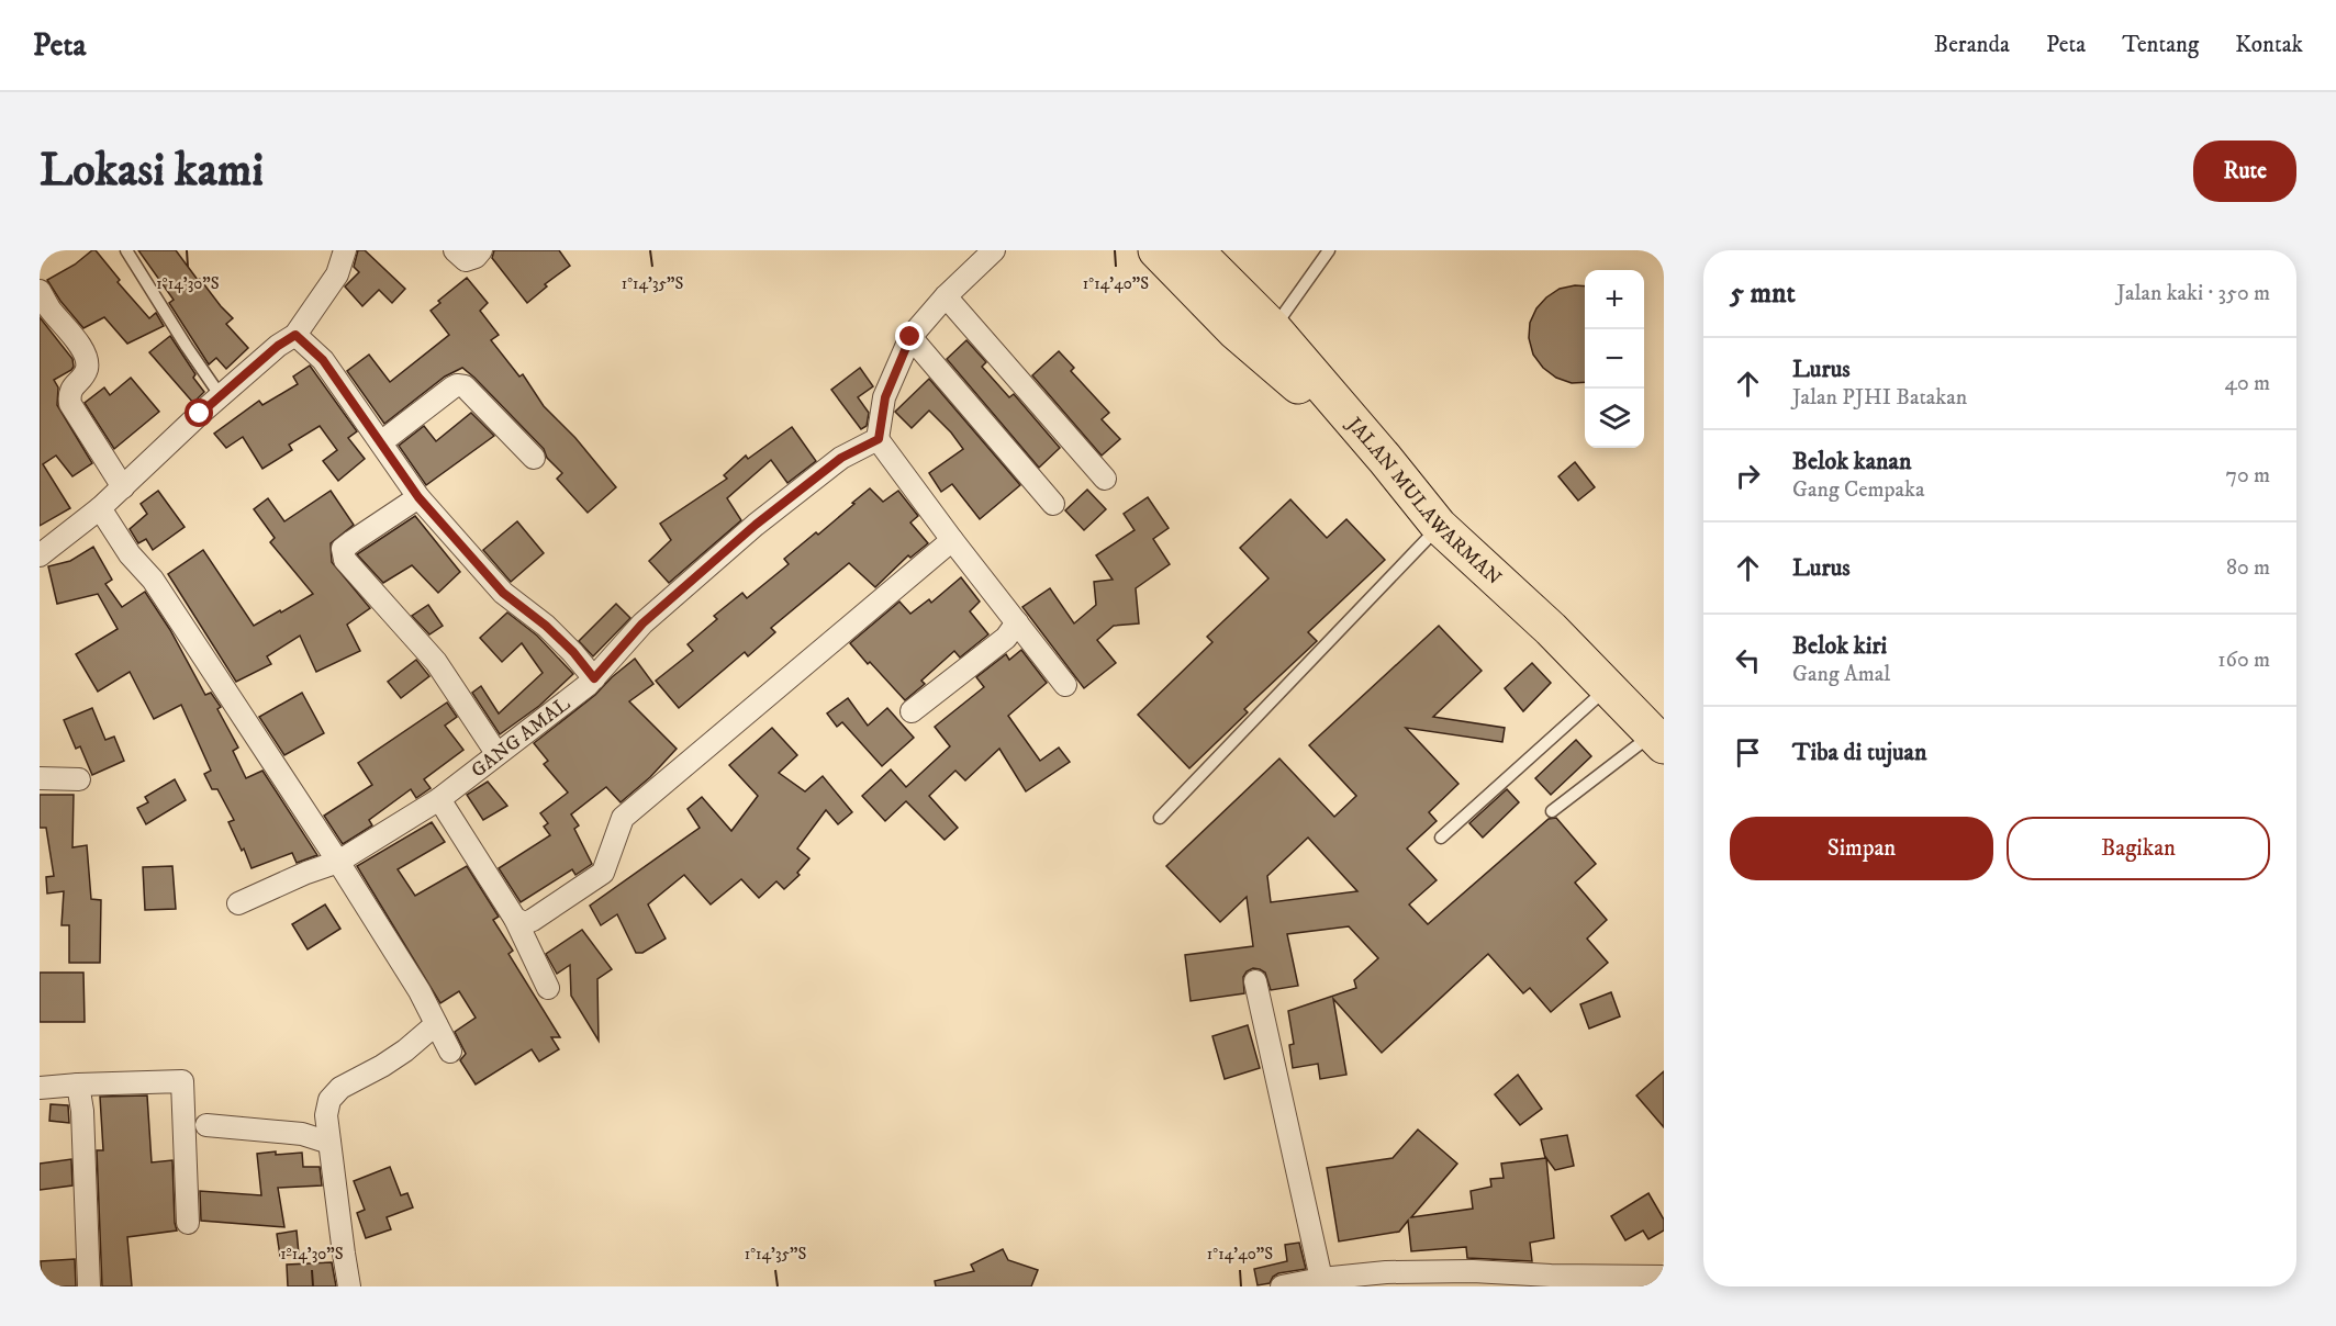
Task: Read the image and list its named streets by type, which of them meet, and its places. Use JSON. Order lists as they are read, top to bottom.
{
  "streets": {
    "highway": ["JALAN MULAWARMAN"],
    "street": ["GANG AMAL"]
  },
  "page": {
    "header": "Peta",
    "nav": [
      "Beranda",
      "Peta",
      "Tentang",
      "Kontak"
    ],
    "buttons": [
      "Rute",
      ["Simpan", "Bagikan"]
    ],
    "title": "Lokasi kami",
    "heading": ["5 mnt", "Jalan kaki · 350 m"],
    "map_buttons": ["+", "−"],
    "list": [
      ["Lurus", "Jalan PJHI Batakan", "40 m"],
      ["Belok kanan", "Gang Cempaka", "70 m"],
      ["Lurus", "80 m"],
      ["Belok kiri", "Gang Amal", "160 m"],
      "Tiba di tujuan"
    ]
  },
  "coordinates": ["1°14'30\"S", "1°14'35\"S", "1°14'40\"S"]
}
